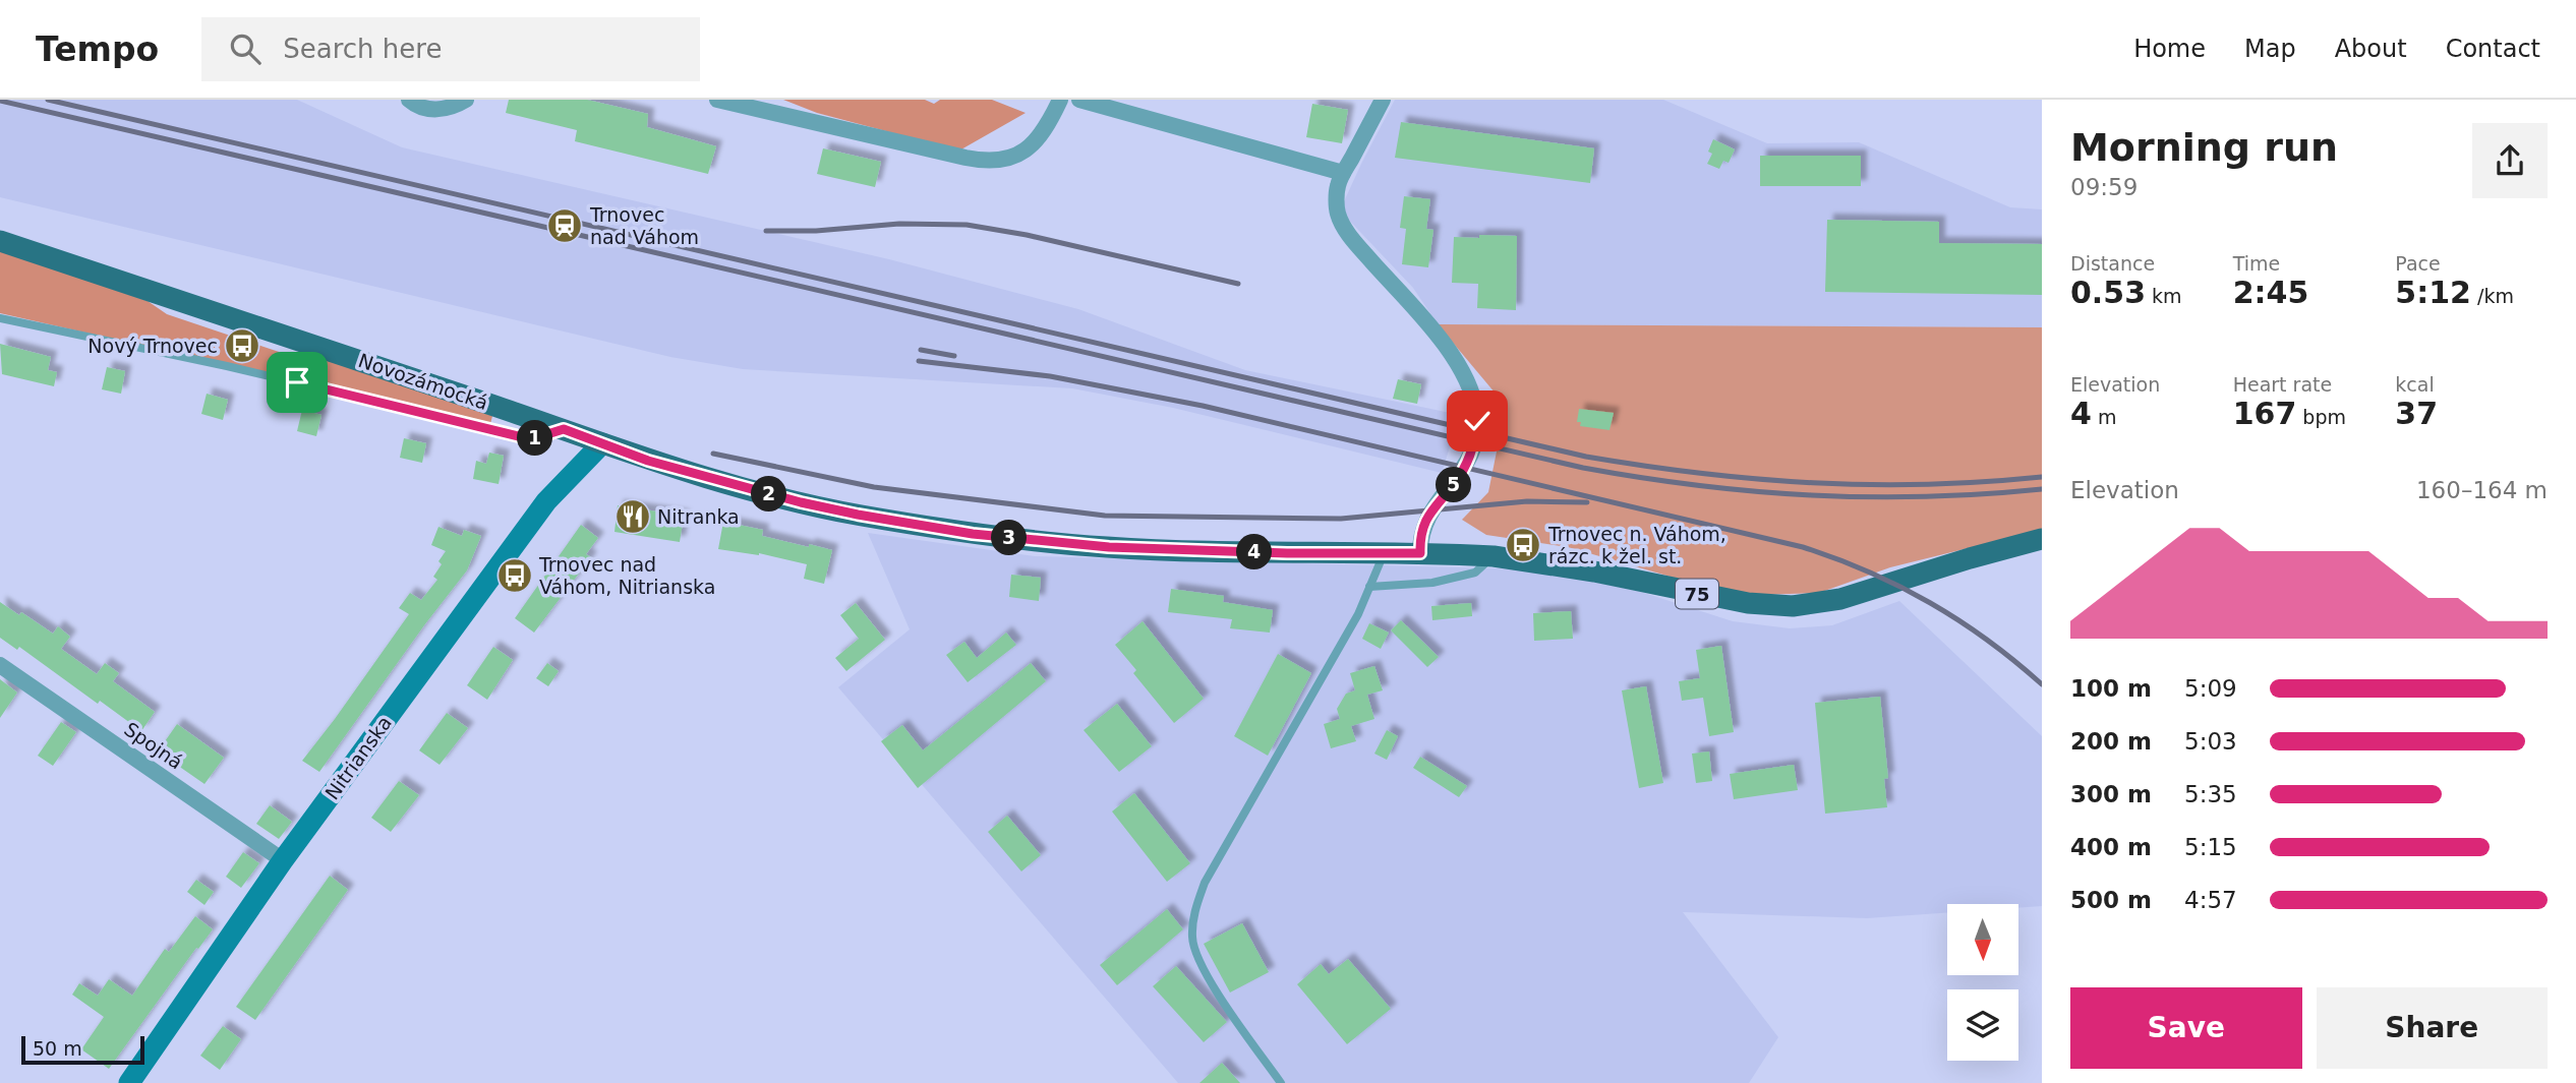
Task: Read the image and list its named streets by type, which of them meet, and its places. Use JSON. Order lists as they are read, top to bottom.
{
  "streets": {
    "main road": ["Novozámocká", "75", "Nitrianska"],
    "street": ["Spojná"]
  },
  "crossings": [
    ["Novozámocká", "75"],
    ["Novozámocká", "Nitrianska"],
    ["75", "Nitrianska"],
    ["Spojná", "Nitrianska"]
  ],
  "places": {
    "station": ["Trnovec nad Váhom"],
    "bus stop": ["Nový Trnovec", "Trnovec n. Váhom, rázc. k žel. st.", "Trnovec nad Váhom, Nitrianska"],
    "restaurant": ["Nitranka"]
  },
  "scale_bar": "50 m",
  "north": "bottom",
  "page": {
    "header": "Tempo",
    "search": "Search here",
    "nav": [
      "Home",
      "Map",
      "About",
      "Contact"
    ],
    "heading": ["Morning run", "09:59"],
    "stats": [
      ["Distance", "0.53 km"],
      ["Time", "2:45"],
      ["Pace", "5:12 /km"],
      ["Elevation", "4 m"],
      ["Heart rate", "167 bpm"],
      ["kcal", "37"]
    ],
    "pins": [
      "1",
      "5",
      "2",
      "3",
      "4"
    ],
    "chart": ["Elevation", "160–164 m"],
    "list": [
      {
        "name": "100 m",
        "note": "5:09"
      },
      {
        "name": "200 m",
        "note": "5:03"
      },
      {
        "name": "300 m",
        "note": "5:35"
      },
      {
        "name": "400 m",
        "note": "5:15"
      },
      {
        "name": "500 m",
        "note": "4:57"
      }
    ],
    "buttons": ["Save", "Share"],
    "scale": "50 m"
  }
}
